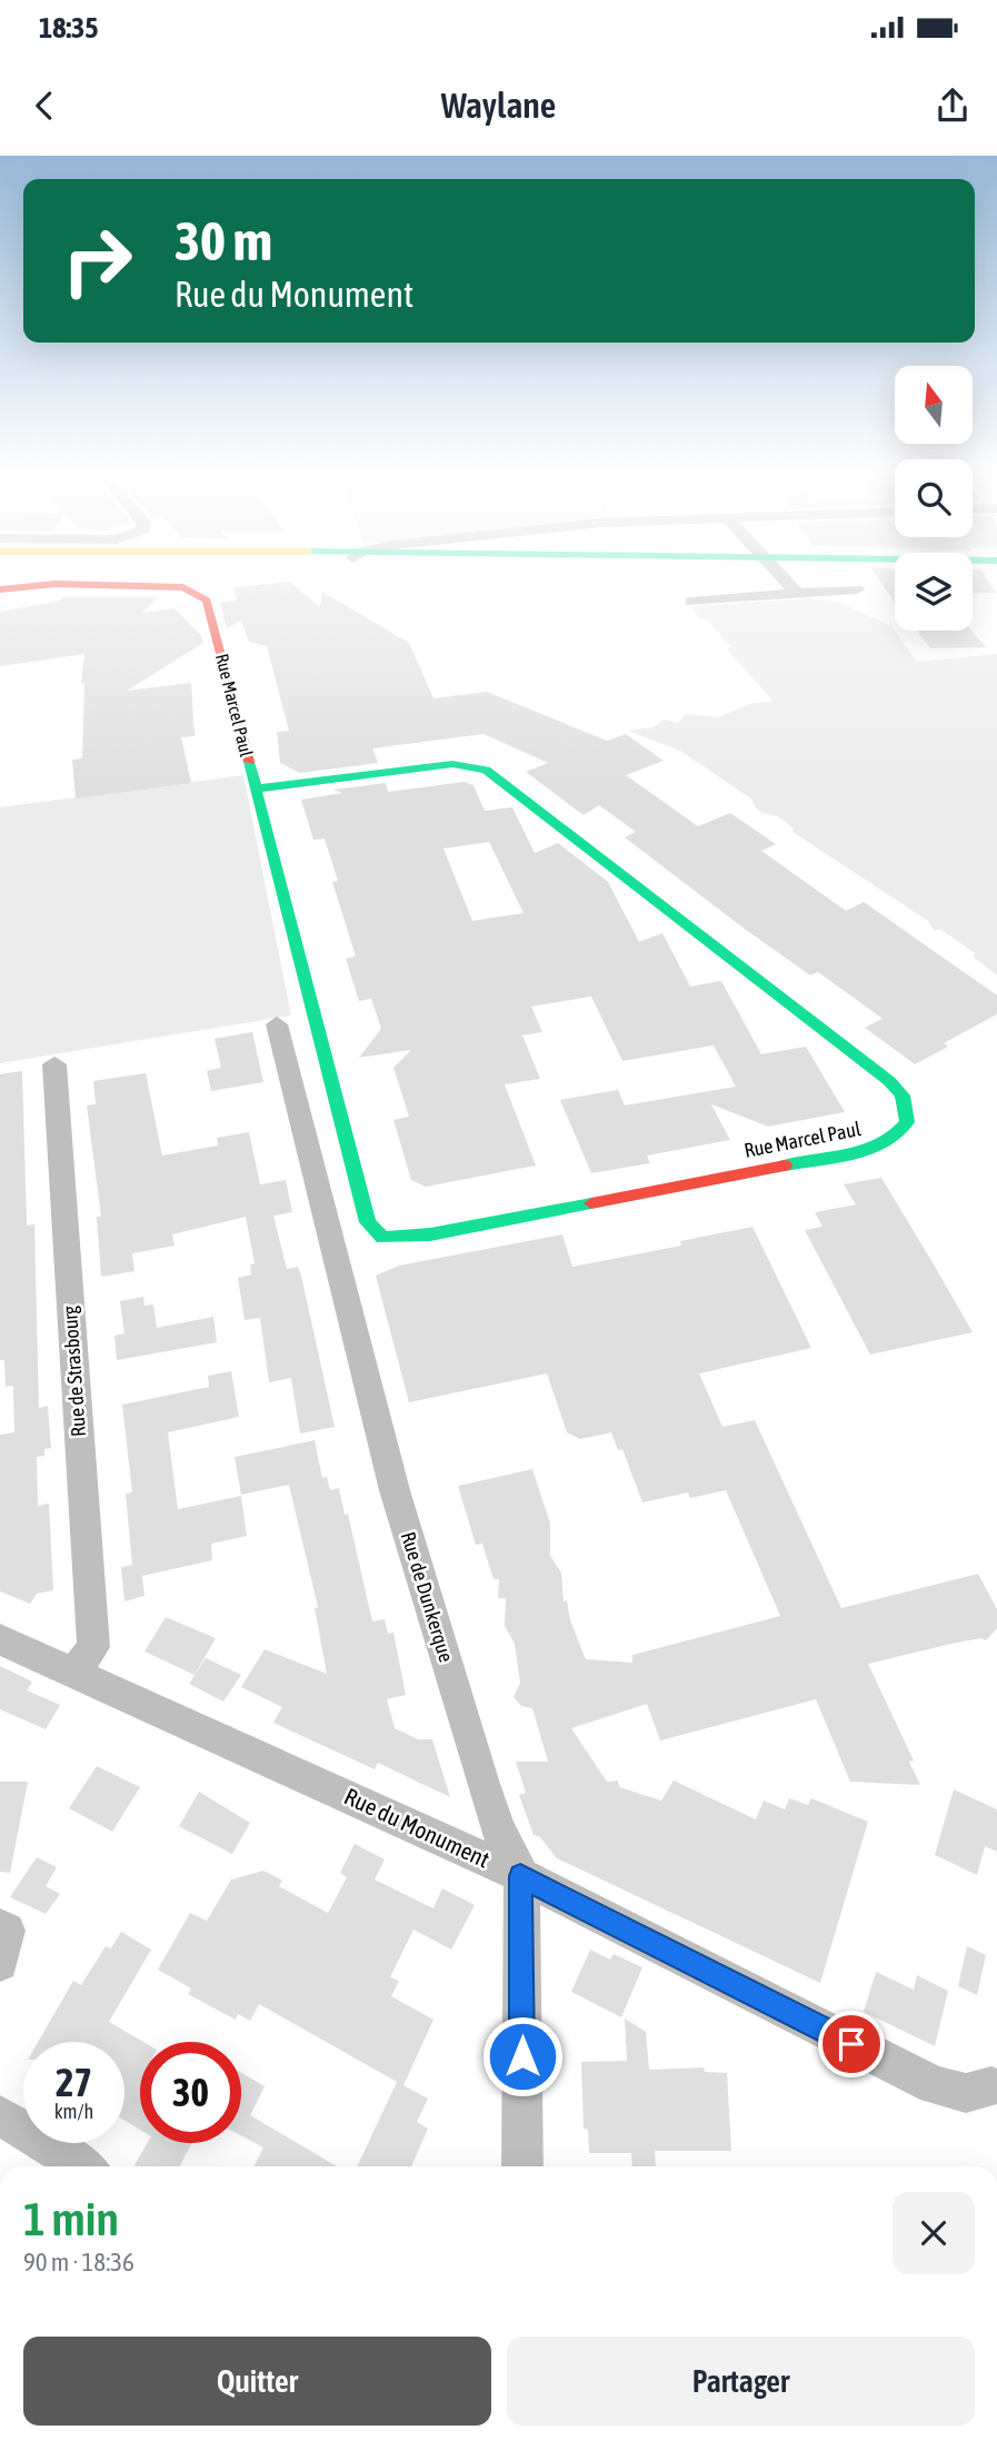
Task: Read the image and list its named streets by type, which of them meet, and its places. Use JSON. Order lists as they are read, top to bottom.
{
  "streets": {
    "street": [
      "Rue Marcel Paul",
      "Rue de Strasbourg",
      "Rue de Dunkerque",
      "Rue du Monument"
    ]
  },
  "crossings": [
    ["Rue de Strasbourg", "Rue du Monument"],
    ["Rue de Dunkerque", "Rue du Monument"]
  ],
  "north": "top",
  "page": {
    "status": "18:35",
    "header": "Waylane",
    "turn": ["30 m", "Rue du Monument"],
    "speed": "27 km/h",
    "limit": "30",
    "heading": ["1 min", "90 m · 18:36"],
    "buttons": ["Quitter", "Partager"]
  }
}
